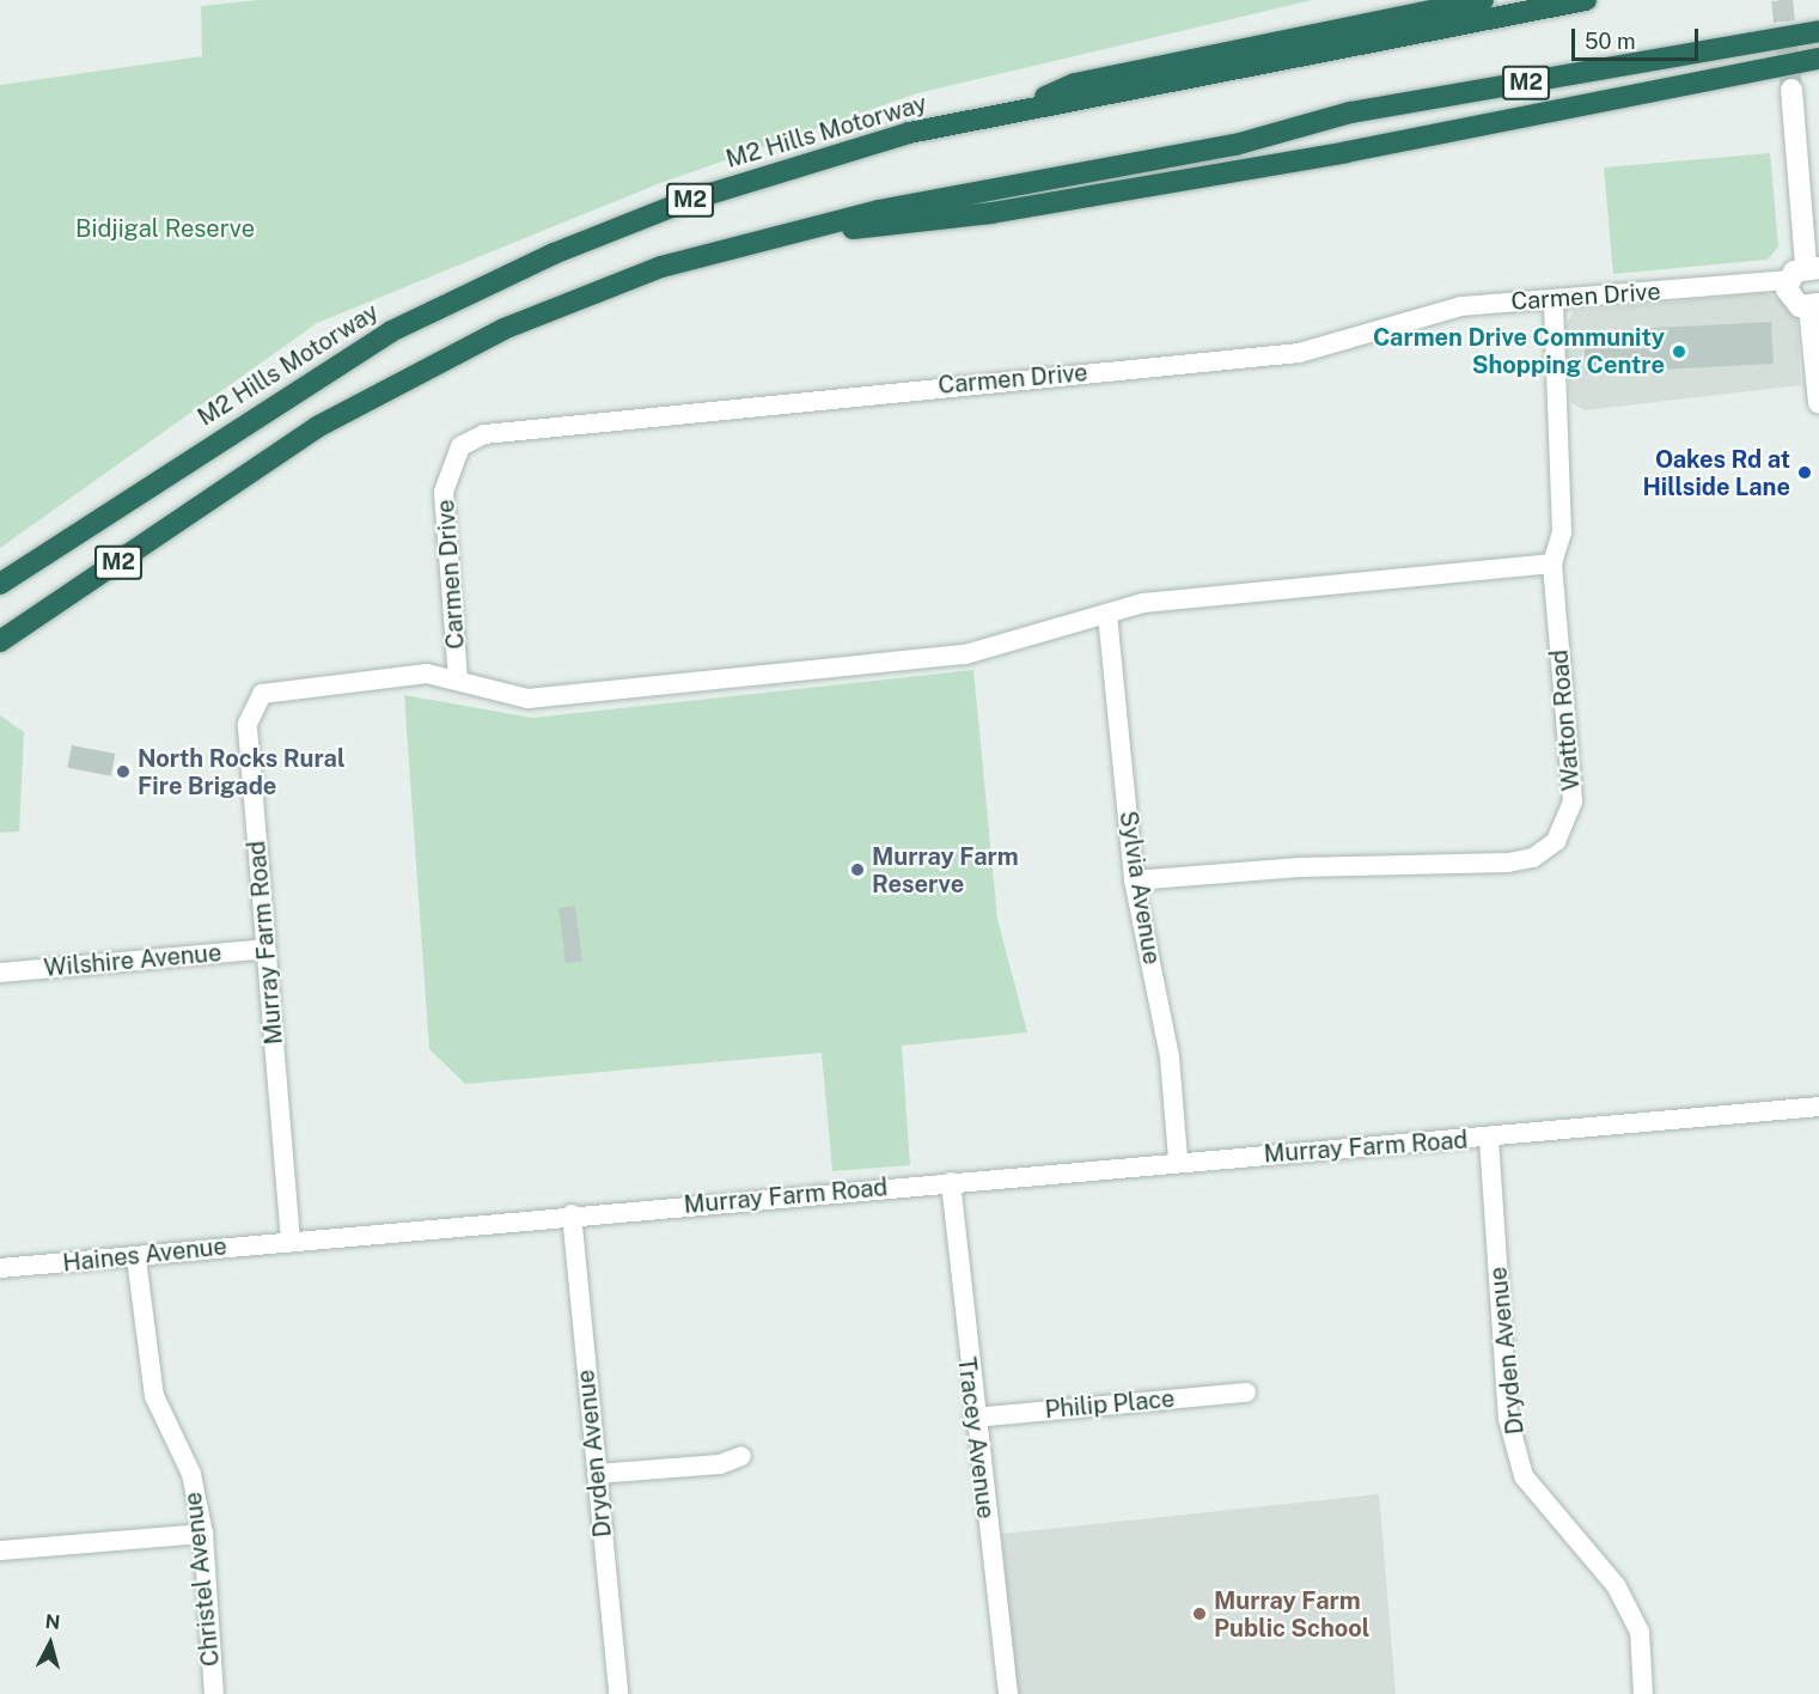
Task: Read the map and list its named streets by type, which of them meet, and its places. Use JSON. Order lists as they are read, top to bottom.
{
  "streets": {
    "highway": ["M2", "M2 Hills Motorway"],
    "street": [
      "Carmen Drive",
      "Watton Road",
      "Sylvia Avenue",
      "Murray Farm Road",
      "Wilshire Avenue",
      "Haines Avenue",
      "Dryden Avenue",
      "Philip Place",
      "Tracey Avenue",
      "Christel Avenue"
    ]
  },
  "crossings": [
    ["M2", "M2 Hills Motorway"],
    ["Carmen Drive", "Watton Road"],
    ["Carmen Drive", "Sylvia Avenue"],
    ["Carmen Drive", "Murray Farm Road"],
    ["Watton Road", "Sylvia Avenue"],
    ["Sylvia Avenue", "Murray Farm Road"],
    ["Murray Farm Road", "Wilshire Avenue"],
    ["Murray Farm Road", "Haines Avenue"],
    ["Murray Farm Road", "Dryden Avenue"],
    ["Murray Farm Road", "Tracey Avenue"],
    ["Haines Avenue", "Christel Avenue"],
    ["Philip Place", "Tracey Avenue"]
  ],
  "parks": ["Bidjigal Reserve"],
  "places": [
    "Carmen Drive Community Shopping Centre",
    "Oakes Rd at Hillside Lane",
    "North Rocks Rural Fire Brigade",
    "Murray Farm Reserve",
    "Murray Farm Public School"
  ],
  "scale_bar": "50 m",
  "north": "top"
}
